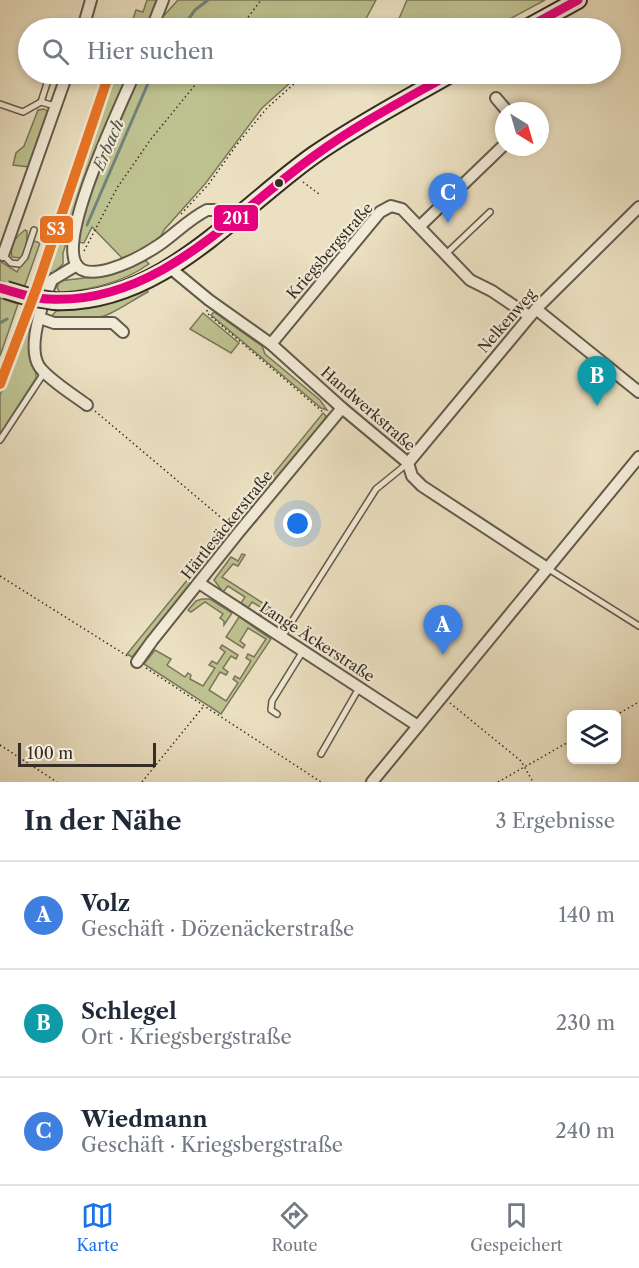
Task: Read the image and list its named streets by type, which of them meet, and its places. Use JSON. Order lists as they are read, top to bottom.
{
  "streets": {
    "street": [
      "Kriegsbergstraße",
      "Nelkenweg",
      "Handwerkstraße",
      "Härtlesäckerstraße",
      "Lange Äckerstraße"
    ]
  },
  "crossings": [
    ["Kriegsbergstraße", "Nelkenweg"],
    ["Kriegsbergstraße", "Handwerkstraße"],
    ["Nelkenweg", "Handwerkstraße"],
    ["Handwerkstraße", "Härtlesäckerstraße"],
    ["Härtlesäckerstraße", "Lange Äckerstraße"]
  ],
  "water": ["Erbach"],
  "lines": ["transit line 201", "transit line S3"],
  "scale_bar": "100 m",
  "north": "bottom right",
  "page": {
    "search": "Hier suchen",
    "pins": ["C", "B", "A"],
    "scale": "100 m",
    "heading": ["In der Nähe", "3 Ergebnisse"],
    "list": [
      {
        "mark": "A",
        "name": "Volz",
        "note": "Geschäft · Dözenäckerstraße",
        "value": "140 m"
      },
      {
        "mark": "B",
        "name": "Schlegel",
        "note": "Ort · Kriegsbergstraße",
        "value": "230 m"
      },
      {
        "mark": "C",
        "name": "Wiedmann",
        "note": "Geschäft · Kriegsbergstraße",
        "value": "240 m"
      }
    ],
    "nav": ["Karte", "Route", "Gespeichert"]
  }
}
